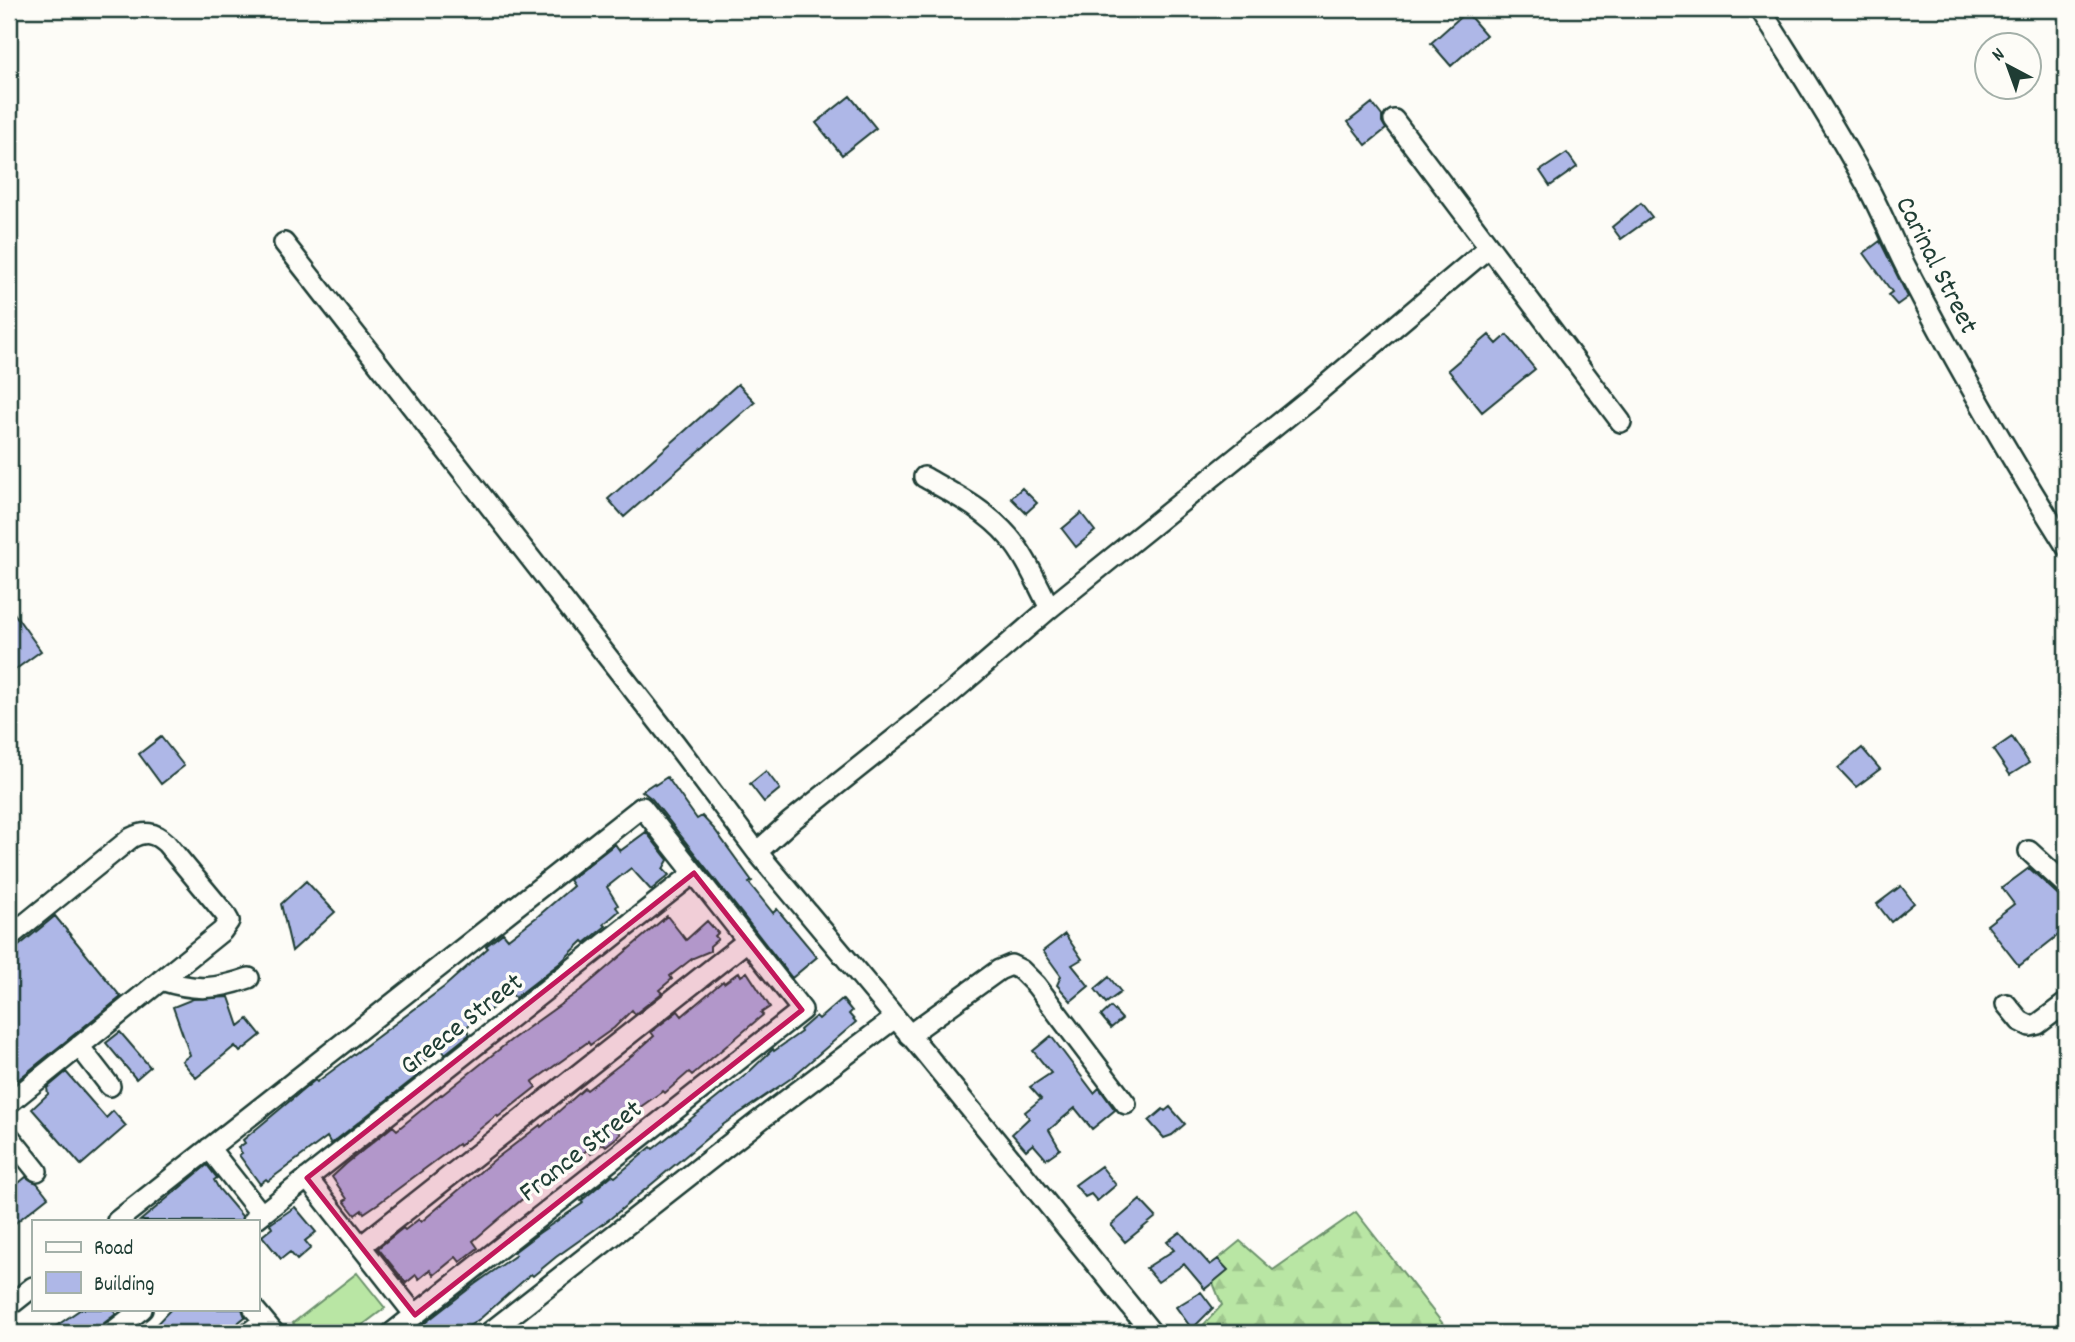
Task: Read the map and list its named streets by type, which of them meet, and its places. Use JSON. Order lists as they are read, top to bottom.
{
  "streets": {
    "street": ["Carinal Street", "Greece Street", "France Street"]
  },
  "legend": ["Road", "Building"],
  "north": "top left"
}
